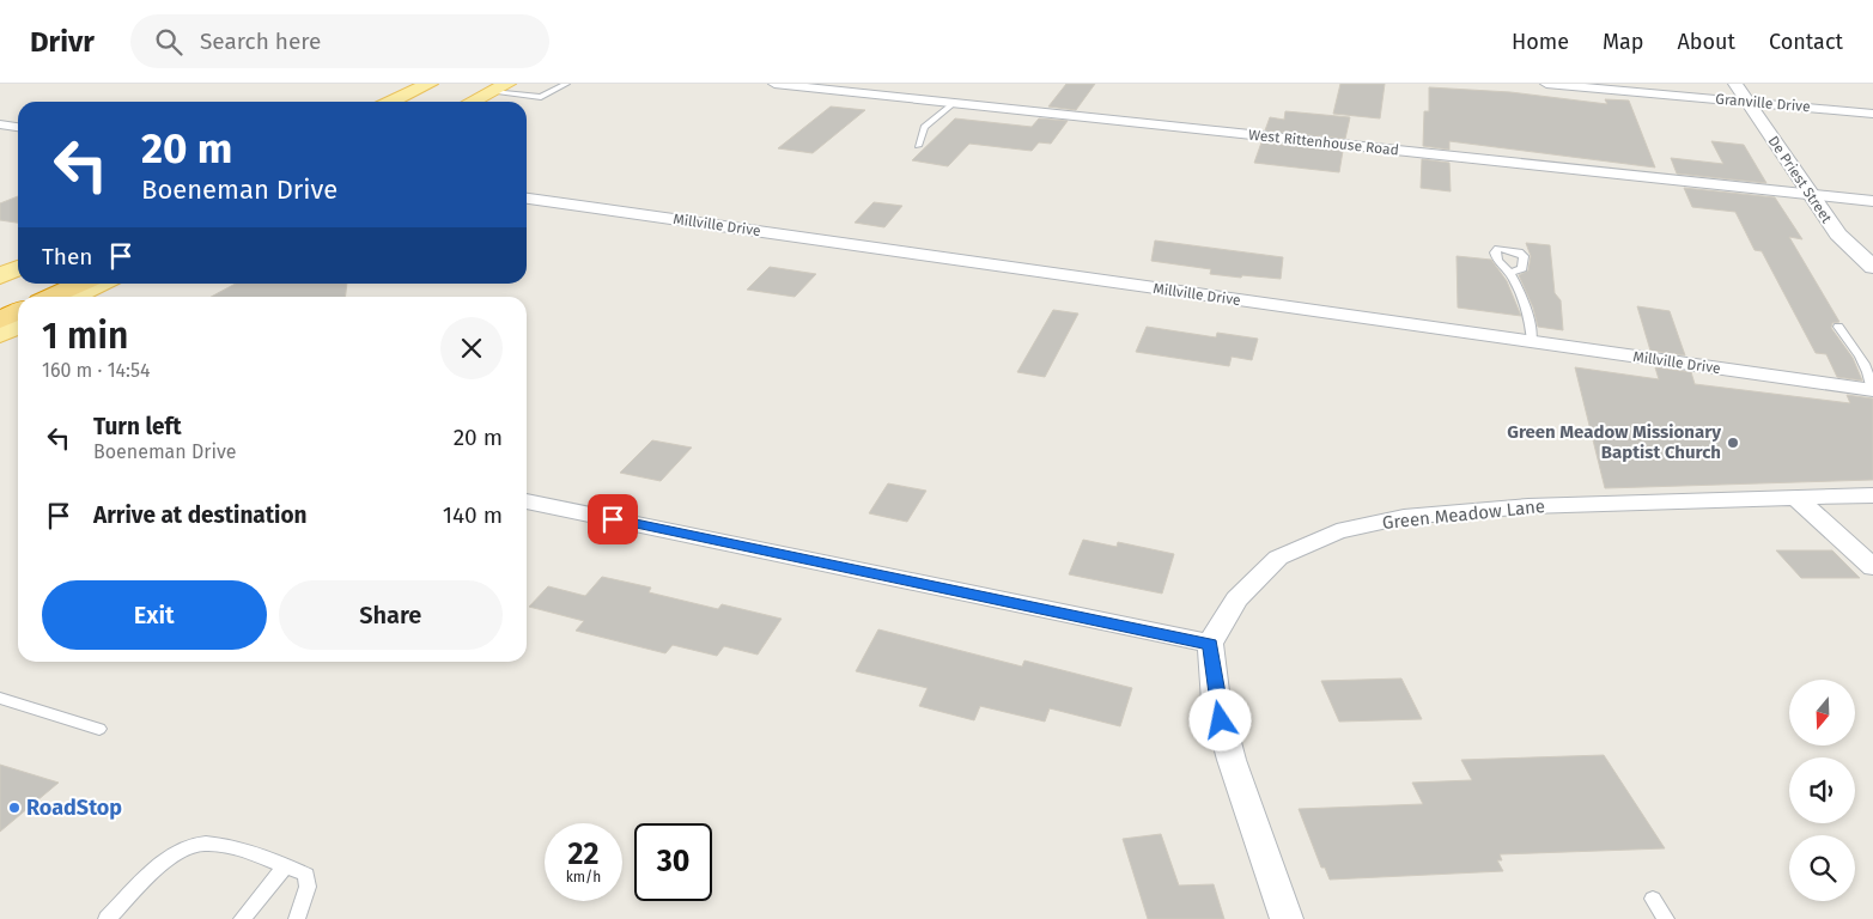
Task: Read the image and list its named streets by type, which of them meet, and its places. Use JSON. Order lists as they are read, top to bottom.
{
  "streets": {
    "street": [
      "Granville Drive",
      "West Rittenhouse Road",
      "De Priest Street",
      "Millville Drive",
      "Green Meadow Lane"
    ]
  },
  "crossings": [
    ["Granville Drive", "De Priest Street"],
    ["West Rittenhouse Road", "De Priest Street"]
  ],
  "places": ["Green Meadow Missionary Baptist Church", "RoadStop"],
  "north": "bottom",
  "page": {
    "header": "Drivr",
    "search": "Search here",
    "nav": [
      "Home",
      "Map",
      "About",
      "Contact"
    ],
    "turn": ["20 m", "Boeneman Drive"],
    "then": "Then",
    "heading": ["1 min", "160 m · 14:54"],
    "list": [
      {
        "name": "Turn left",
        "note": "Boeneman Drive",
        "value": "20 m"
      },
      {
        "name": "Arrive at destination",
        "value": "140 m"
      }
    ],
    "buttons": ["Exit", "Share"],
    "speed": "22 km/h",
    "limit": "30"
  }
}
